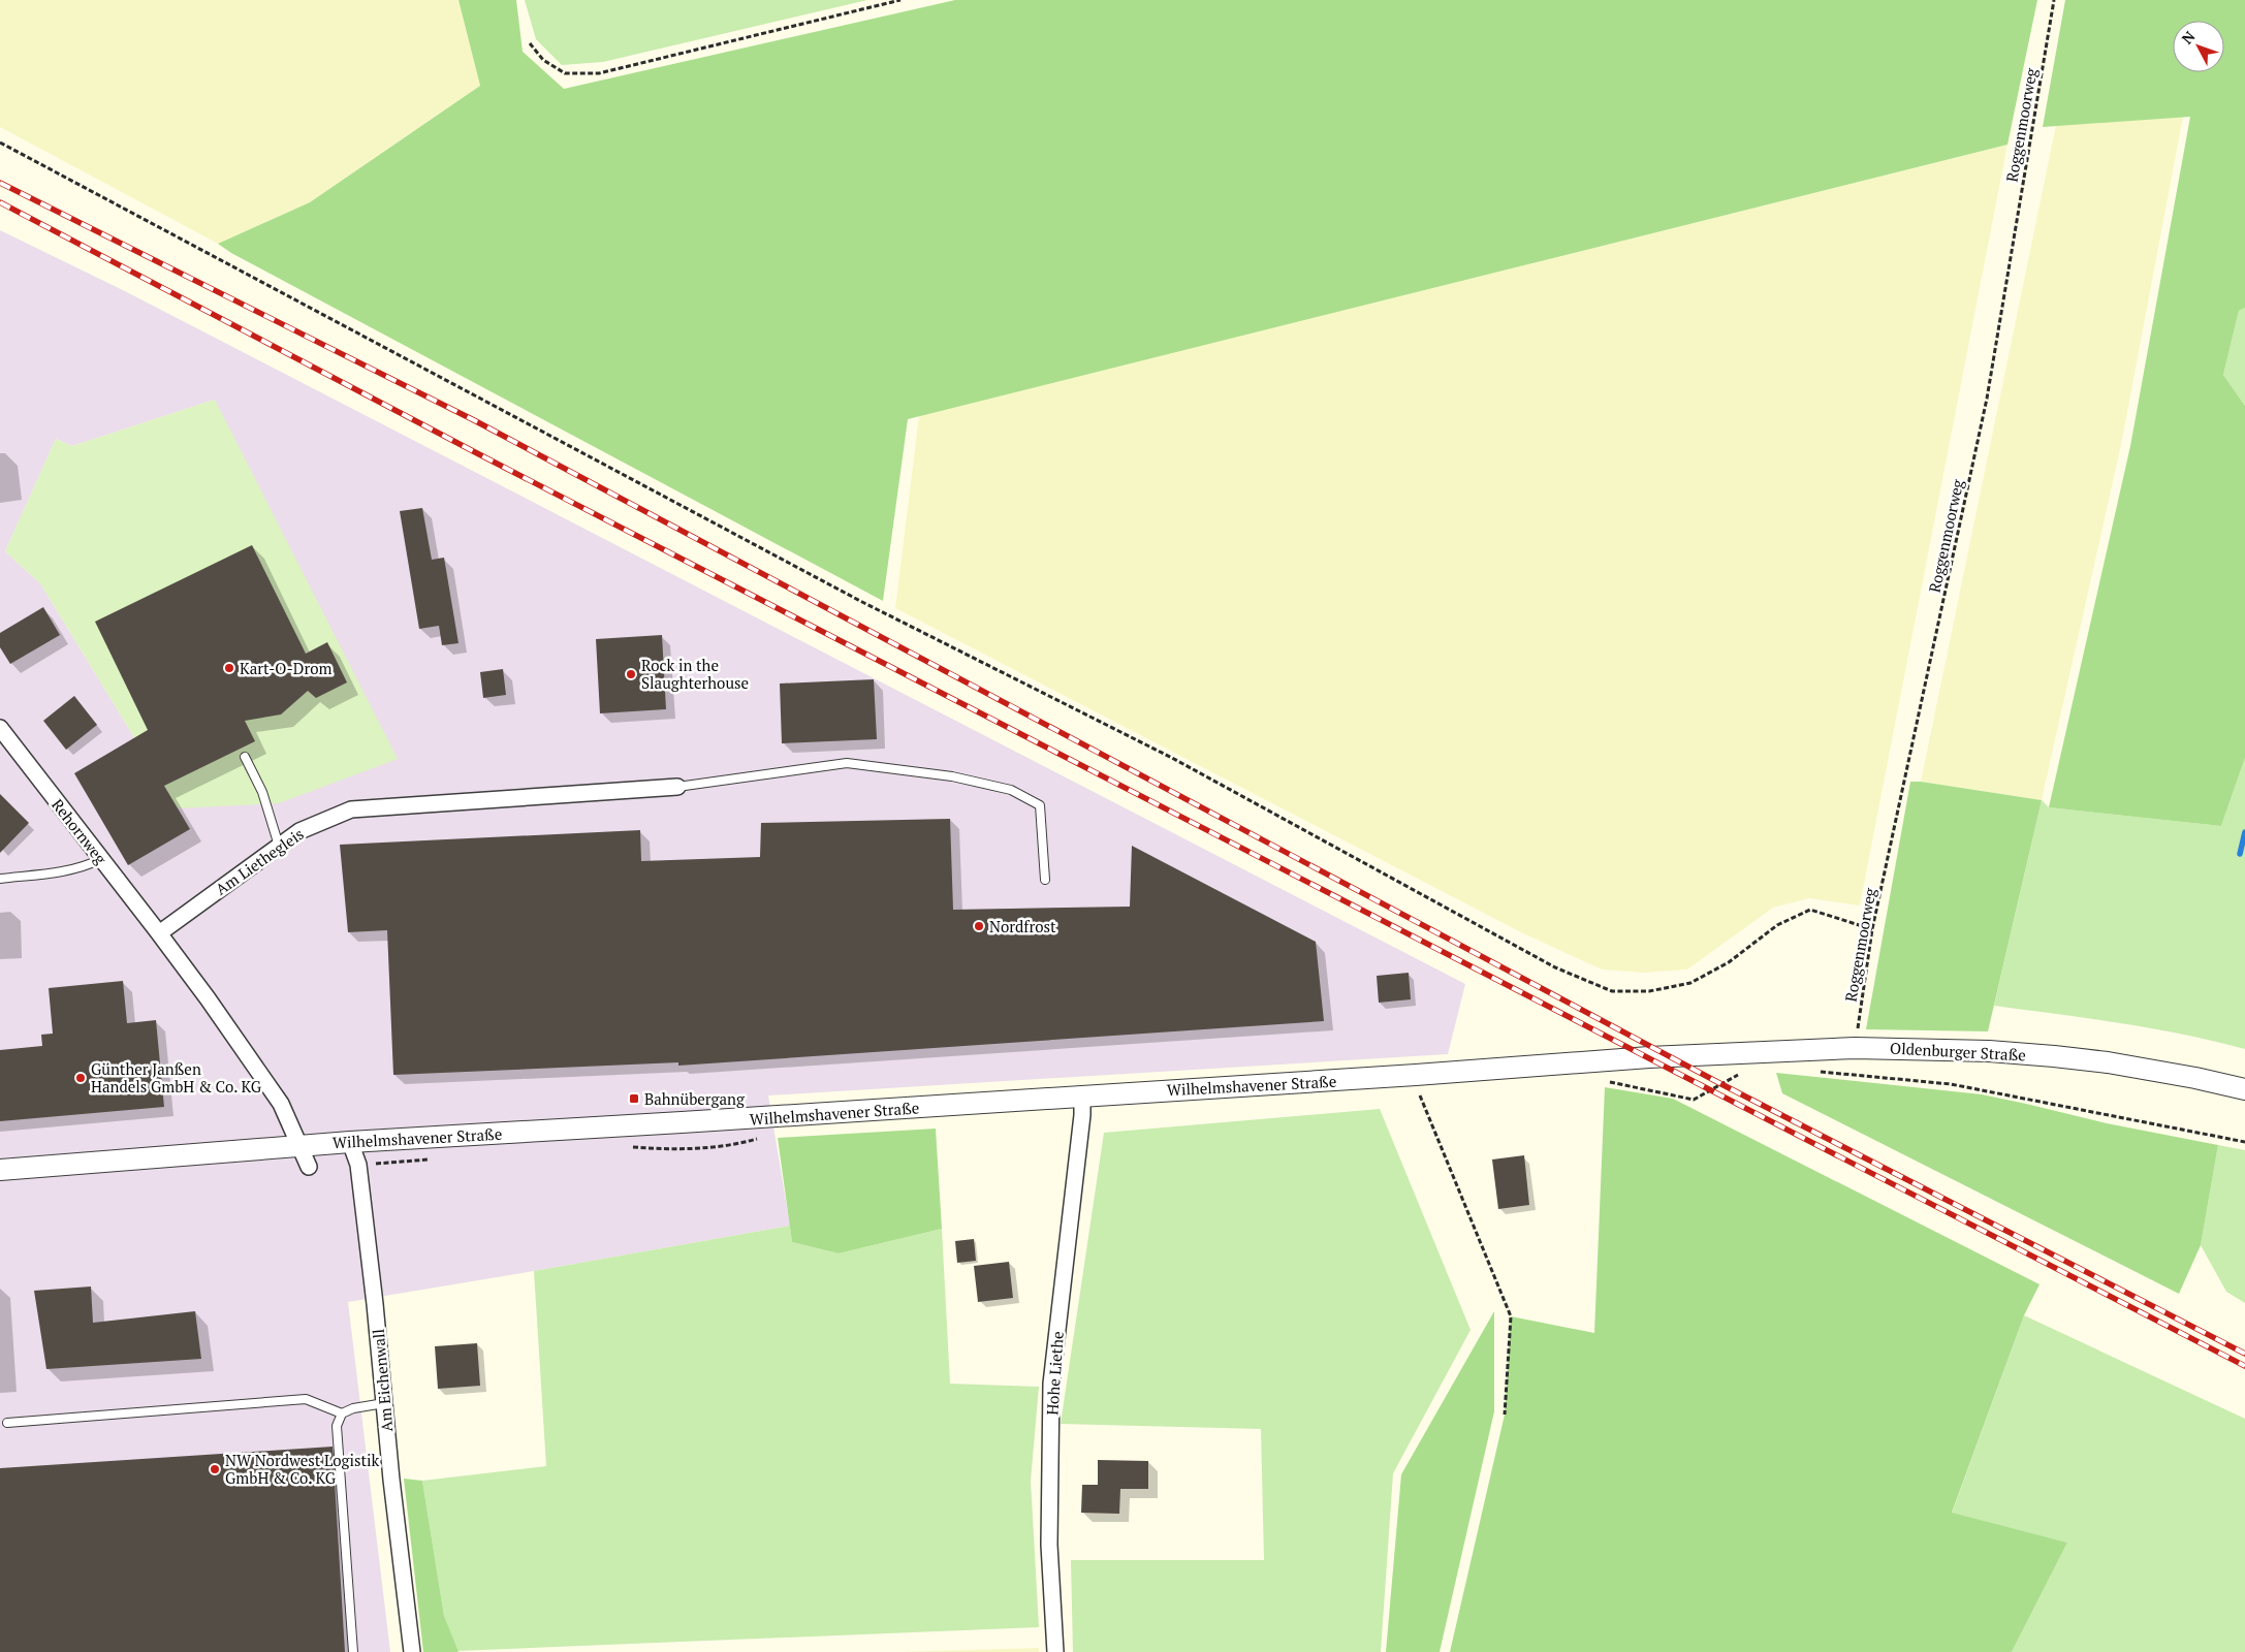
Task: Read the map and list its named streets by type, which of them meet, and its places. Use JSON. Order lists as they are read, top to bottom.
{
  "streets": {
    "street": [
      "Rehornweg",
      "Am Liethegleis",
      "Oldenburger Straße",
      "Wilhelmshavener Straße",
      "Hohe Liethe",
      "Am Eichenwall"
    ],
    "path": ["Roggenmoorweg"]
  },
  "crossings": [
    ["Roggenmoorweg", "Oldenburger Straße"],
    ["Rehornweg", "Am Liethegleis"],
    ["Oldenburger Straße", "Wilhelmshavener Straße"],
    ["Wilhelmshavener Straße", "Hohe Liethe"],
    ["Wilhelmshavener Straße", "Am Eichenwall"]
  ],
  "places": {
    "other": [
      "Kart-O-Drom",
      "Rock in the Slaughterhouse",
      "Nordfrost",
      "Günther Janßen Handels GmbH & Co. KG",
      "NW Nordwest Logistik GmbH & Co. KG"
    ],
    "transit": ["Bahnübergang"]
  },
  "north": "top left"
}
